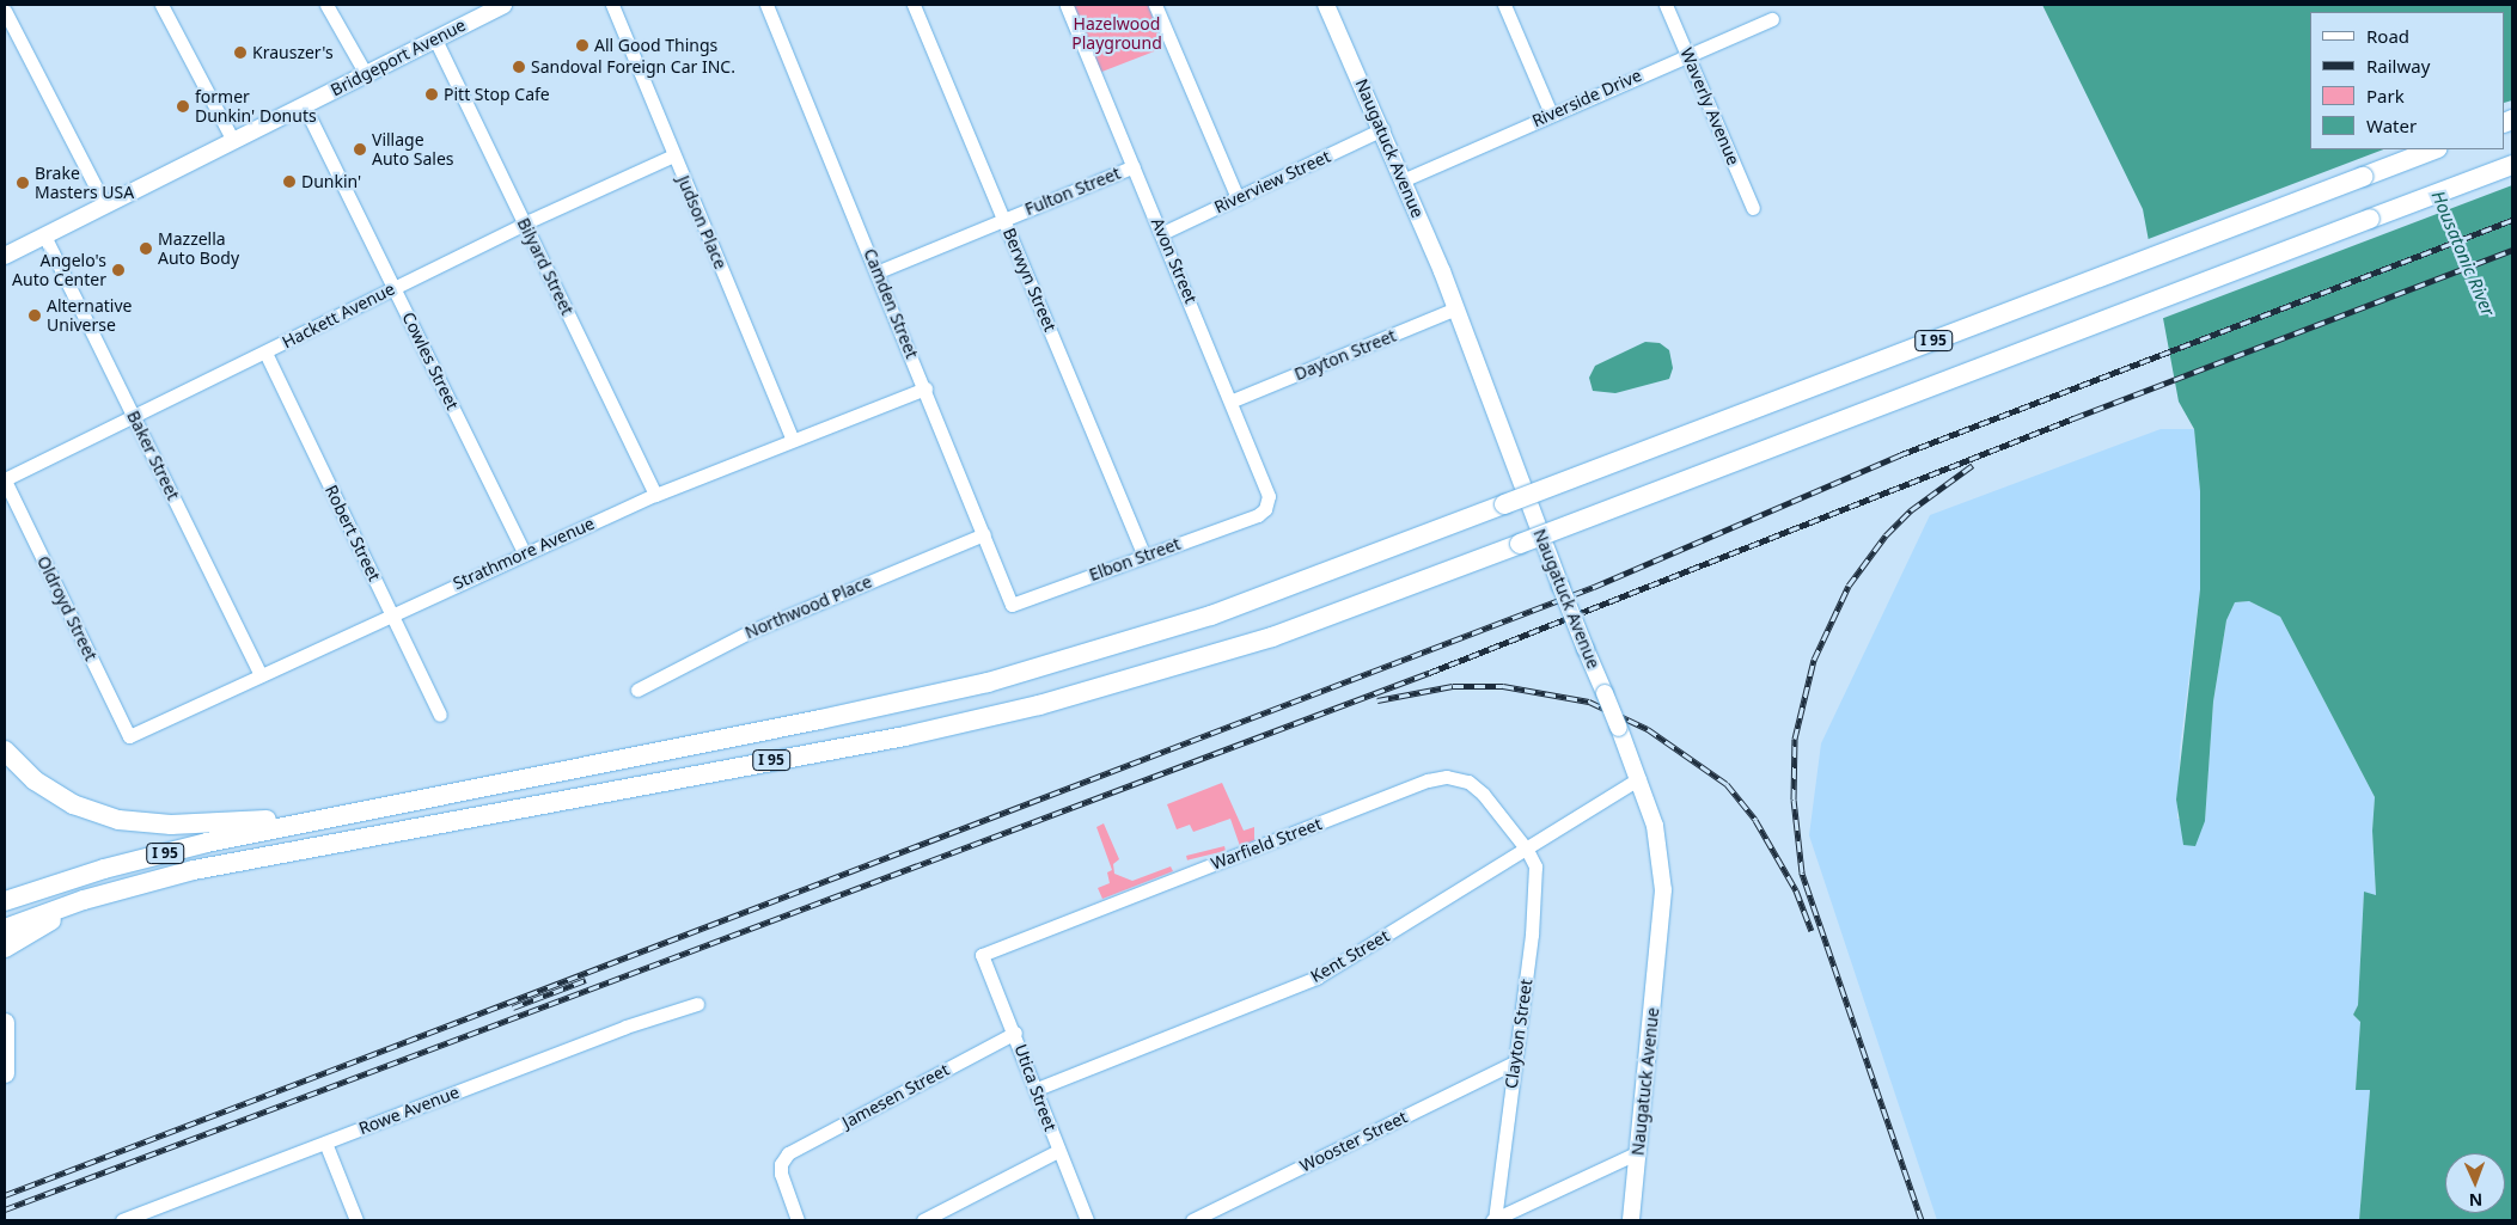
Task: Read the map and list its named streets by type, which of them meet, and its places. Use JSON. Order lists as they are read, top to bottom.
{
  "streets": {
    "highway": ["I 95"],
    "main road": ["Bridgeport Avenue", "Naugatuck Avenue"],
    "street": [
      "Riverside Drive",
      "Waverly Avenue",
      "Riverview Street",
      "Fulton Street",
      "Judson Place",
      "Avon Street",
      "Bilyard Street",
      "Berwyn Street",
      "Camden Street",
      "Hackett Avenue",
      "Dayton Street",
      "Cowles Street",
      "Baker Street",
      "Robert Street",
      "Strathmore Avenue",
      "Elbon Street",
      "Northwood Place",
      "Oldroyd Street",
      "Warfield Street",
      "Kent Street",
      "Clayton Street",
      "Utica Street",
      "Jamesen Street",
      "Rowe Avenue",
      "Wooster Street"
    ]
  },
  "crossings": [
    ["Bridgeport Avenue", "Bilyard Street"],
    ["Bridgeport Avenue", "Cowles Street"],
    ["Bridgeport Avenue", "Baker Street"],
    ["Riverside Drive", "Waverly Avenue"],
    ["Riverside Drive", "Naugatuck Avenue"],
    ["Naugatuck Avenue", "Riverview Street"],
    ["Naugatuck Avenue", "Dayton Street"],
    ["Naugatuck Avenue", "Kent Street"],
    ["Riverview Street", "Avon Street"],
    ["Fulton Street", "Avon Street"],
    ["Fulton Street", "Berwyn Street"],
    ["Fulton Street", "Camden Street"],
    ["Judson Place", "Hackett Avenue"],
    ["Judson Place", "Strathmore Avenue"],
    ["Avon Street", "Dayton Street"],
    ["Avon Street", "Elbon Street"],
    ["Bilyard Street", "Hackett Avenue"],
    ["Bilyard Street", "Strathmore Avenue"],
    ["Berwyn Street", "Elbon Street"],
    ["Camden Street", "Strathmore Avenue"],
    ["Camden Street", "Elbon Street"],
    ["Camden Street", "Northwood Place"],
    ["Hackett Avenue", "Cowles Street"],
    ["Hackett Avenue", "Baker Street"],
    ["Hackett Avenue", "Robert Street"],
    ["Hackett Avenue", "Oldroyd Street"],
    ["Cowles Street", "Strathmore Avenue"],
    ["Baker Street", "Strathmore Avenue"],
    ["Robert Street", "Strathmore Avenue"],
    ["Strathmore Avenue", "Oldroyd Street"],
    ["Warfield Street", "Kent Street"],
    ["Warfield Street", "Clayton Street"],
    ["Warfield Street", "Utica Street"],
    ["Kent Street", "Clayton Street"],
    ["Kent Street", "Utica Street"],
    ["Clayton Street", "Wooster Street"],
    ["Utica Street", "Jamesen Street"]
  ],
  "water": ["Housatonic River"],
  "parks": ["Hazelwood Playground"],
  "places": [
    "All Good Things",
    "Krauszer's",
    "Sandoval Foreign Car INC.",
    "Pitt Stop Cafe",
    "former Dunkin' Donuts",
    "Village Auto Sales",
    "Dunkin'",
    "Brake Masters USA",
    "Mazzella Auto Body",
    "Angelo's Auto Center",
    "Alternative Universe"
  ],
  "legend": [
    "Road",
    "Railway",
    "Park",
    "Water"
  ],
  "north": "bottom"
}
